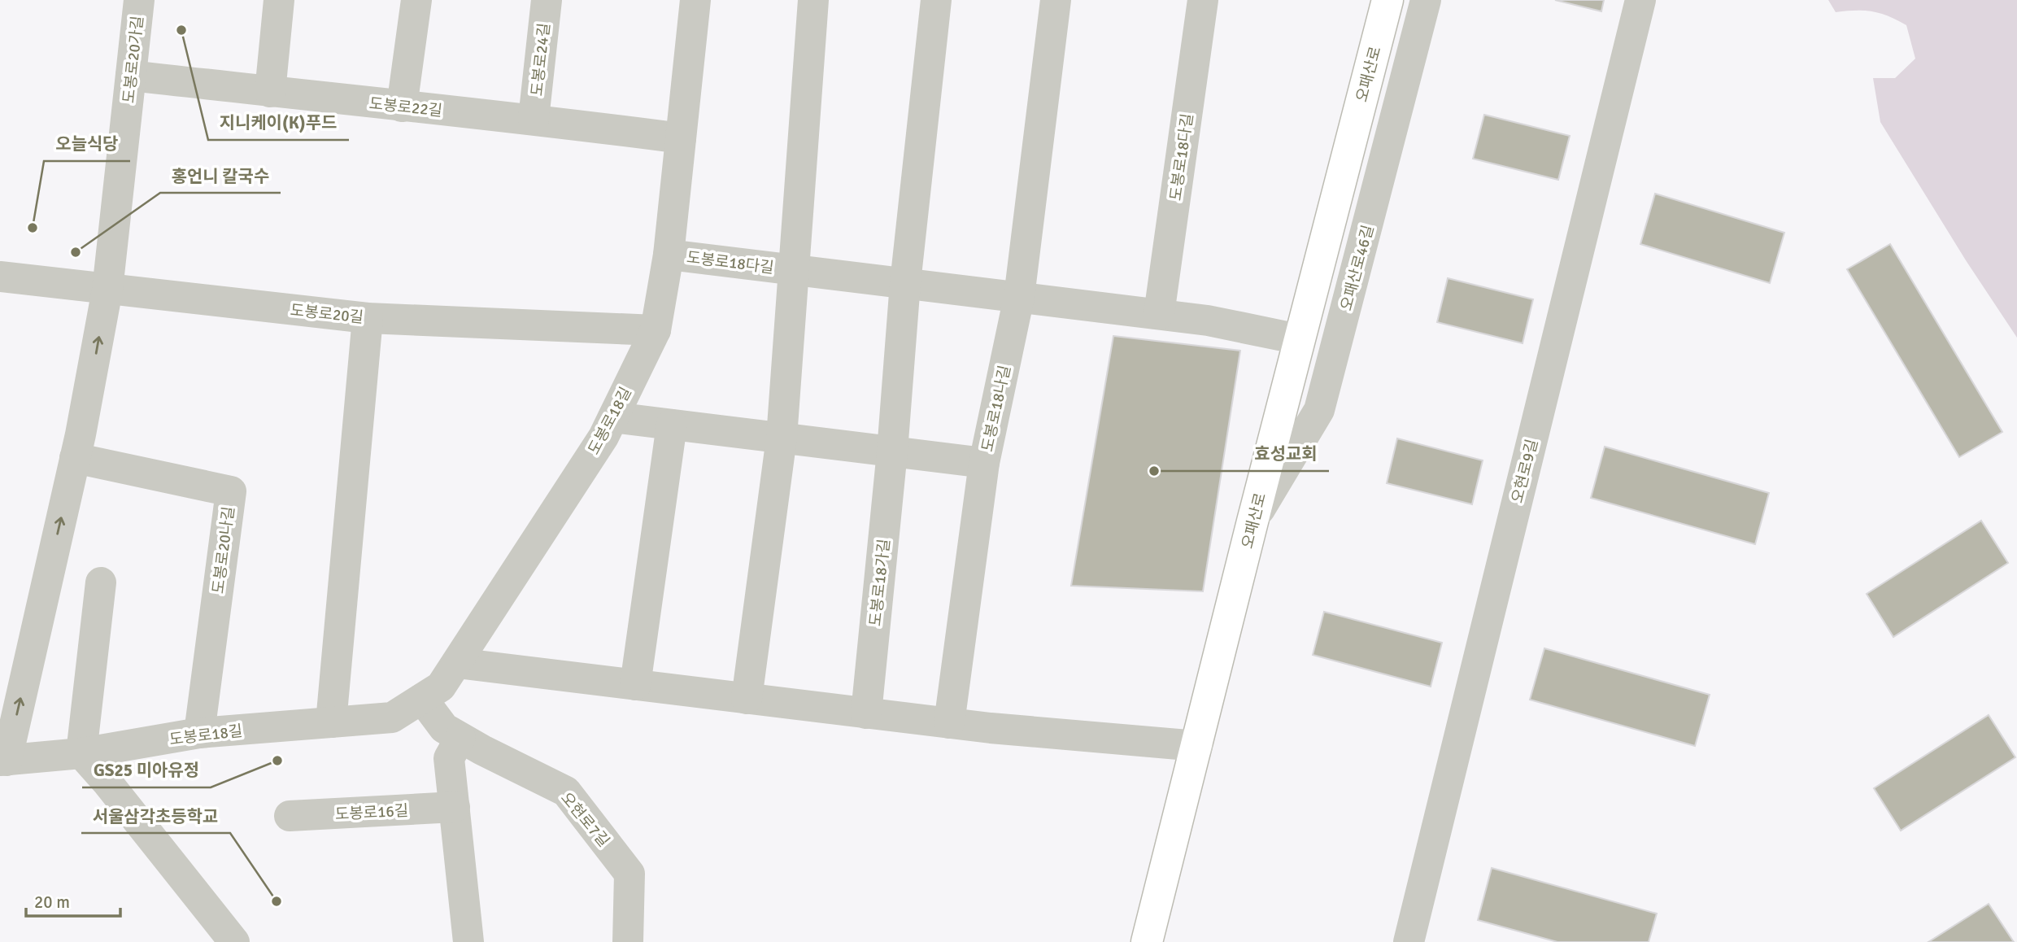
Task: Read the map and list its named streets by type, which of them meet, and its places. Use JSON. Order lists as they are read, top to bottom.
{
  "streets": {
    "street": [
      "도봉로20가길",
      "도봉로24길",
      "오패산로",
      "도봉로22길",
      "도봉로18다길",
      "오패산로46길",
      "도봉로20길",
      "도봉로18나길",
      "도봉로18길",
      "오현로9길",
      "도봉로20나길",
      "도봉로18가길",
      "도봉로16길",
      "오현로7길"
    ]
  },
  "crossings": [
    ["도봉로20가길", "도봉로22길"],
    ["도봉로20가길", "도봉로20길"],
    ["도봉로24길", "도봉로22길"],
    ["오패산로", "도봉로18다길"],
    ["오패산로", "오패산로46길"],
    ["도봉로22길", "도봉로18길"],
    ["도봉로18다길", "도봉로18나길"],
    ["도봉로18다길", "도봉로18길"],
    ["도봉로20길", "도봉로18길"],
    ["도봉로18나길", "도봉로18길"],
    ["도봉로18나길", "도봉로18가길"],
    ["도봉로18길", "도봉로20나길"],
    ["도봉로18길", "오현로7길"]
  ],
  "places": [
    "지니케이(K)푸드",
    "오늘식당",
    "홍언니 칼국수",
    "효성교회",
    "GS25 미아유정",
    "서울삼각초등학교"
  ],
  "scale_bar": "20 m"
}
